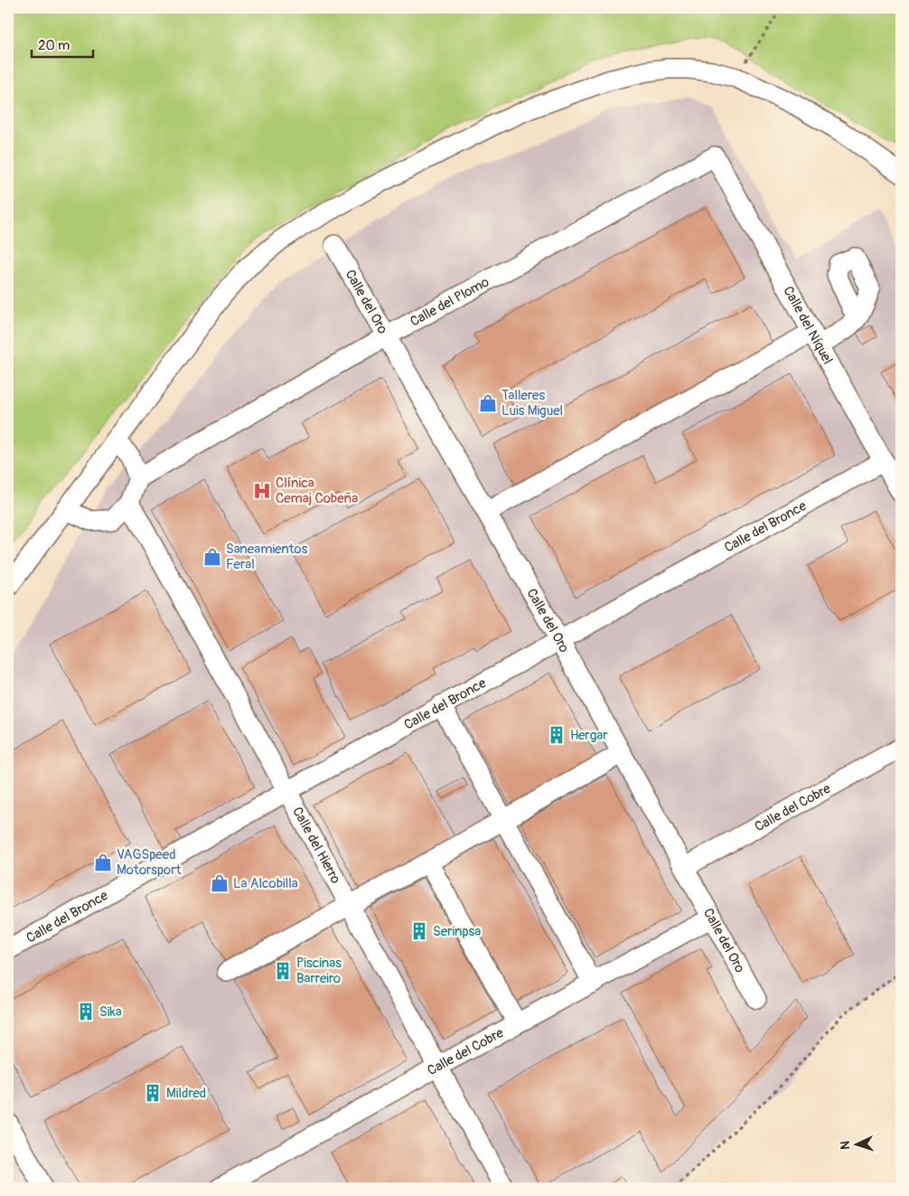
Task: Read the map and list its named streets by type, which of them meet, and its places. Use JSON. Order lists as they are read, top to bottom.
{
  "streets": {
    "street": [
      "Calle del Oro",
      "Calle del Plomo",
      "Calle del Níquel",
      "Calle del Bronce",
      "Calle del Cobre",
      "Calle del Hierro"
    ]
  },
  "crossings": [
    ["Calle del Oro", "Calle del Plomo"],
    ["Calle del Oro", "Calle del Bronce"],
    ["Calle del Oro", "Calle del Cobre"],
    ["Calle del Plomo", "Calle del Níquel"],
    ["Calle del Níquel", "Calle del Bronce"],
    ["Calle del Bronce", "Calle del Hierro"],
    ["Calle del Cobre", "Calle del Hierro"]
  ],
  "places": {
    "shop": [
      "Talleres Luis Miguel",
      "Saneamientos Feral",
      "VAGSpeed Motorsport",
      "La Alcobilla"
    ],
    "hospital": ["Clínica Cemaj Cobeña"],
    "building": [
      "Hergar",
      "Serinpsa",
      "Piscinas Barreiro",
      "Sika",
      "Mildred"
    ]
  },
  "scale_bar": "20 m",
  "north": "left"
}
